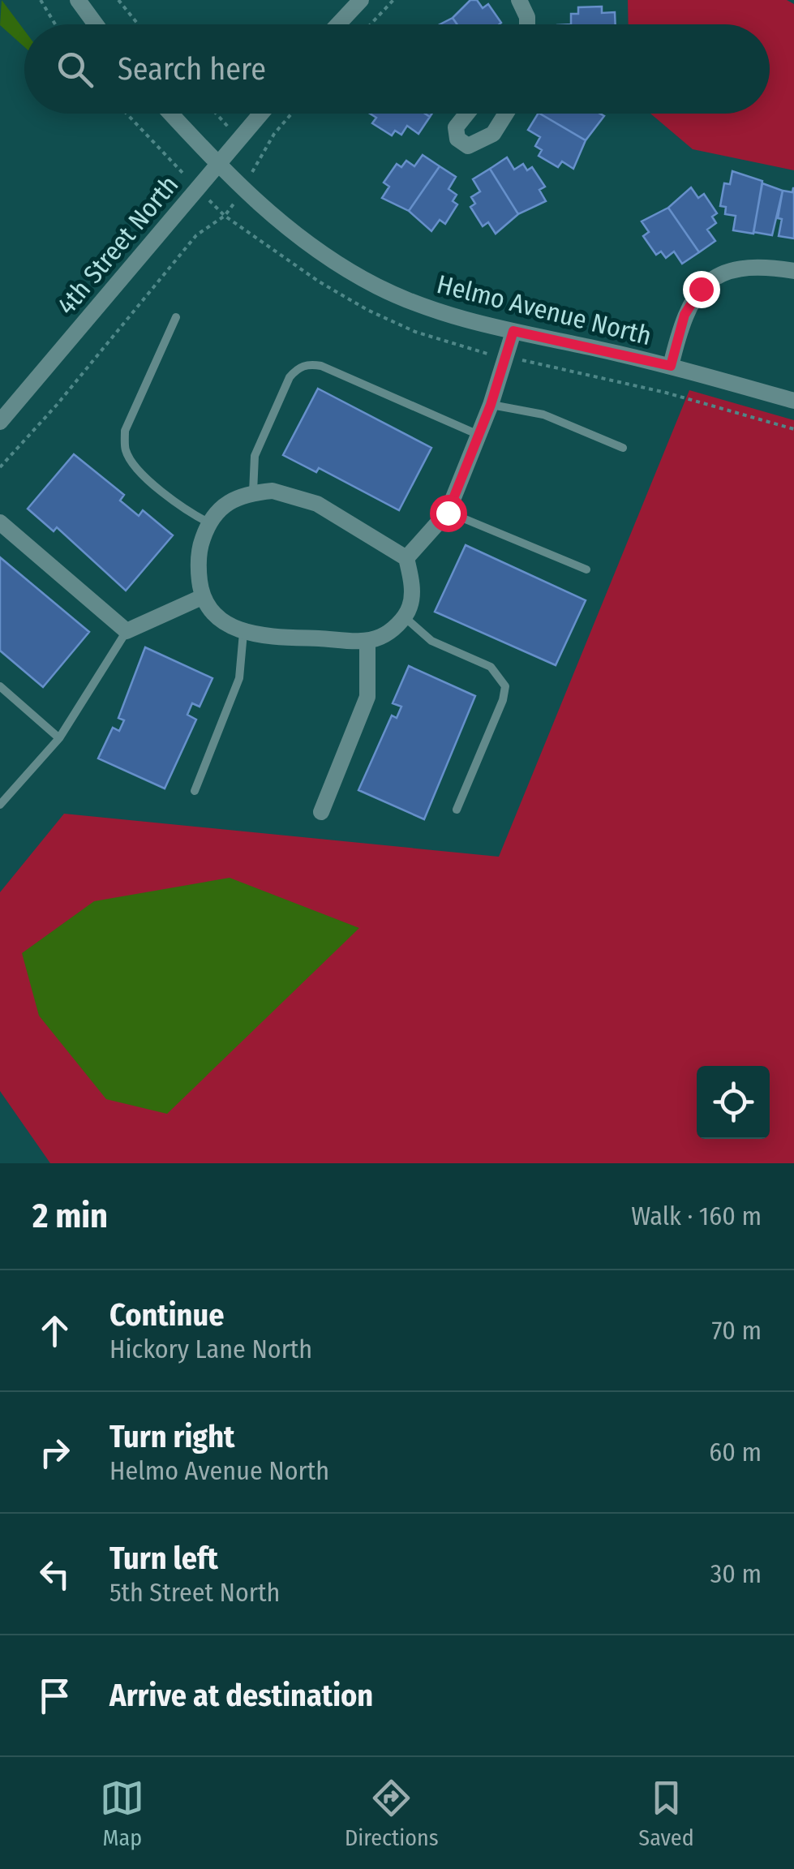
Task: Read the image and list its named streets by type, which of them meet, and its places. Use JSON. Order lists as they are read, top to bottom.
{
  "streets": {
    "street": ["4th Street North", "Helmo Avenue North"]
  },
  "crossings": [
    ["4th Street North", "Helmo Avenue North"]
  ],
  "page": {
    "search": "Search here",
    "heading": ["2 min", "Walk · 160 m"],
    "list": [
      ["Continue", "Hickory Lane North", "70 m"],
      ["Turn right", "Helmo Avenue North", "60 m"],
      ["Turn left", "5th Street North", "30 m"],
      "Arrive at destination"
    ],
    "nav": ["Map", "Directions", "Saved"]
  }
}
